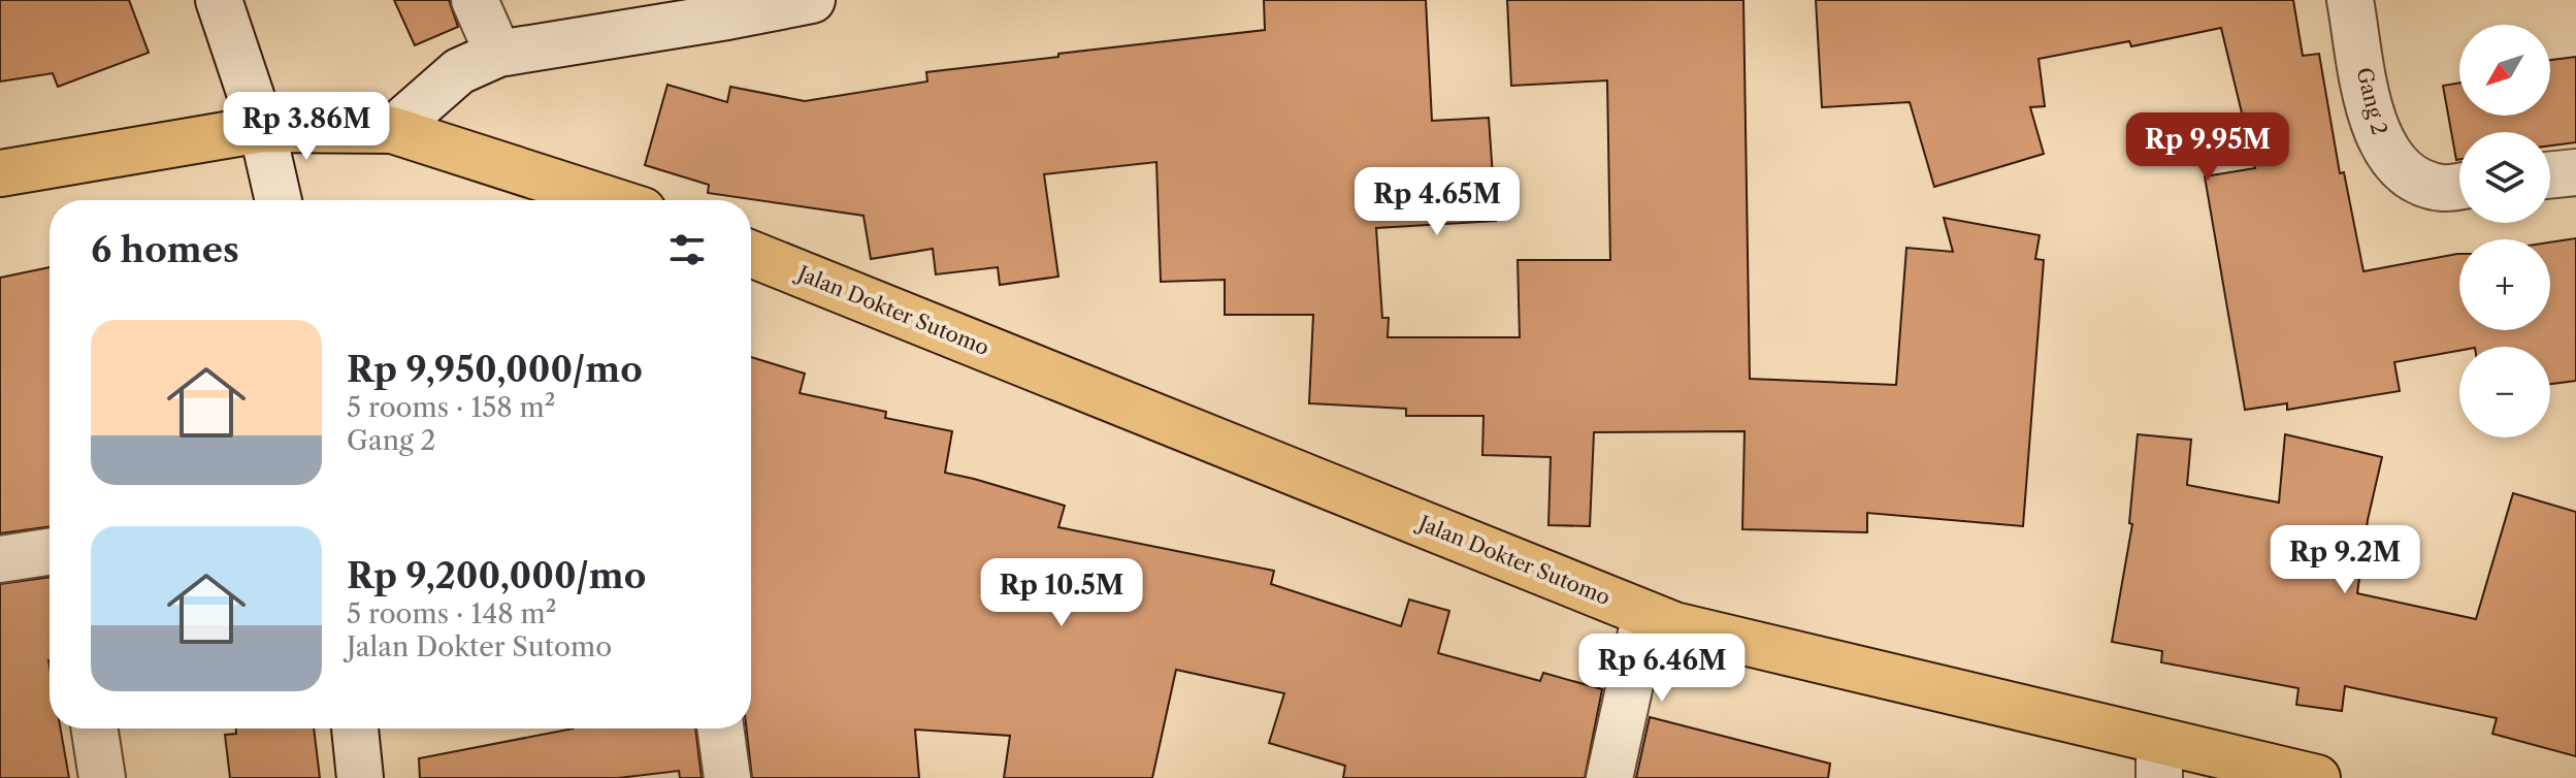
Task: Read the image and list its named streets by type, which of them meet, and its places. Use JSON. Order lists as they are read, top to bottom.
{
  "streets": {
    "highway": ["Jalan Dokter Sutomo"],
    "main road": ["Gang 2"]
  },
  "north": "bottom left",
  "page": {
    "map_buttons": ["+", "−"],
    "price": [
      "Rp 3.86M",
      "Rp 9.95M",
      "Rp 4.65M",
      "Rp 9.2M",
      "Rp 10.5M",
      "Rp 6.46M"
    ],
    "heading": "6 homes",
    "list": [
      {
        "name": "Rp 9,950,000/mo",
        "note": "5 rooms · 158 m² · Gang 2"
      },
      {
        "name": "Rp 9,200,000/mo",
        "note": "5 rooms · 148 m² · Jalan Dokter Sutomo"
      }
    ]
  }
}
